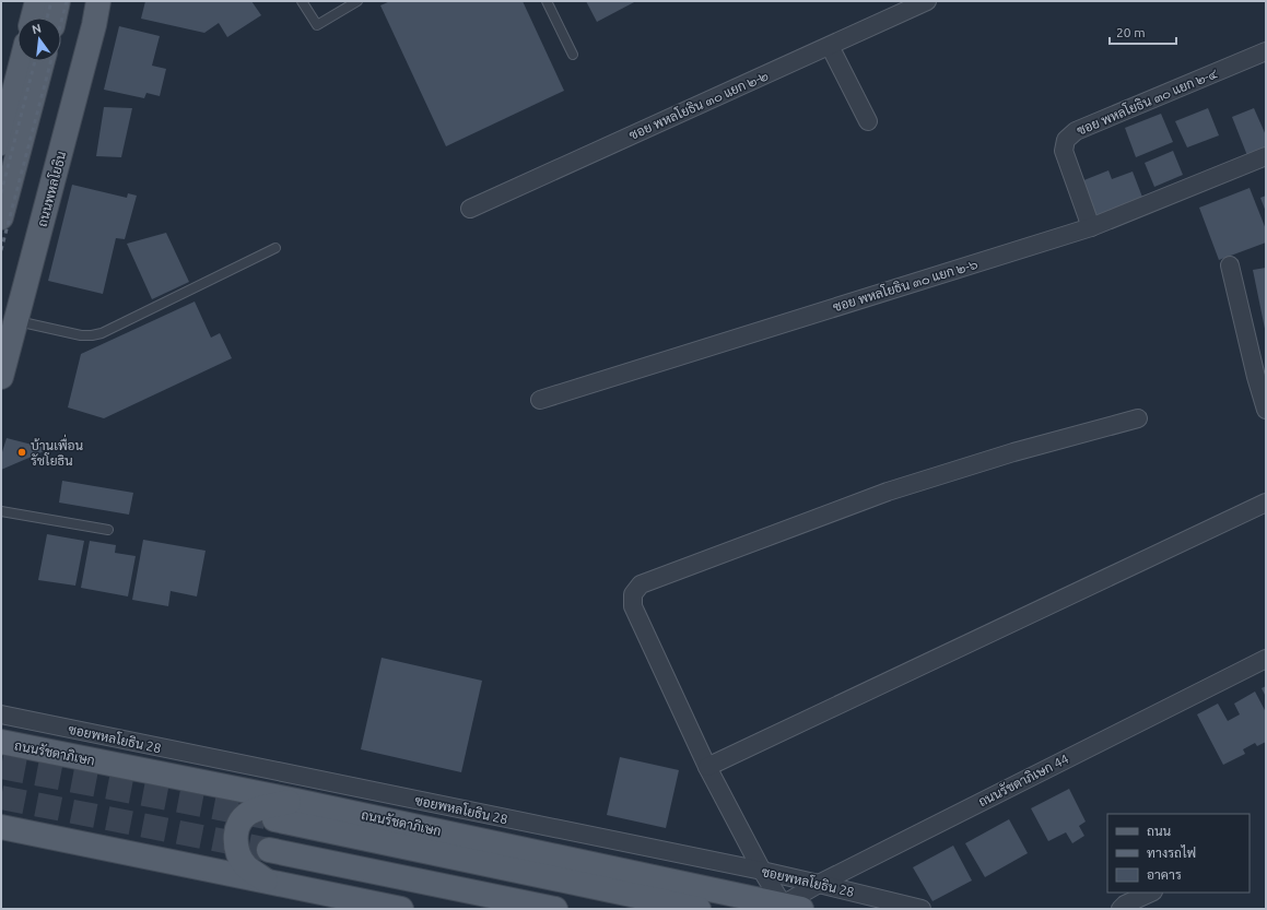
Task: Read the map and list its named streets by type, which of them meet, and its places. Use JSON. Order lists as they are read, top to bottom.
{
  "streets": {
    "main road": ["ถนนพหลโยธิน", "ถนนรัชดาภิเษก"],
    "street": [
      "ซอย พหลโยธิน ๓๐ แยก ๒-๔",
      "ซอย พหลโยธิน ๓๐ แยก ๒-๒",
      "ซอย พหลโยธิน ๓๐ แยก ๒-๖",
      "ซอยพหลโยธิน 28",
      "ถนนรัชดาภิเษก 44"
    ]
  },
  "crossings": [
    ["ซอย พหลโยธิน ๓๐ แยก ๒-๔", "ซอย พหลโยธิน ๓๐ แยก ๒-๖"],
    ["ซอยพหลโยธิน 28", "ถนนรัชดาภิเษก 44"],
    ["ถนนรัชดาภิเษก", "ถนนรัชดาภิเษก 44"]
  ],
  "places": ["บ้านเพื่อน รัชโยธิน"],
  "legend": ["ถนน", "ทางรถไฟ", "อาคาร"],
  "scale_bar": "20 m",
  "north": "top"
}
